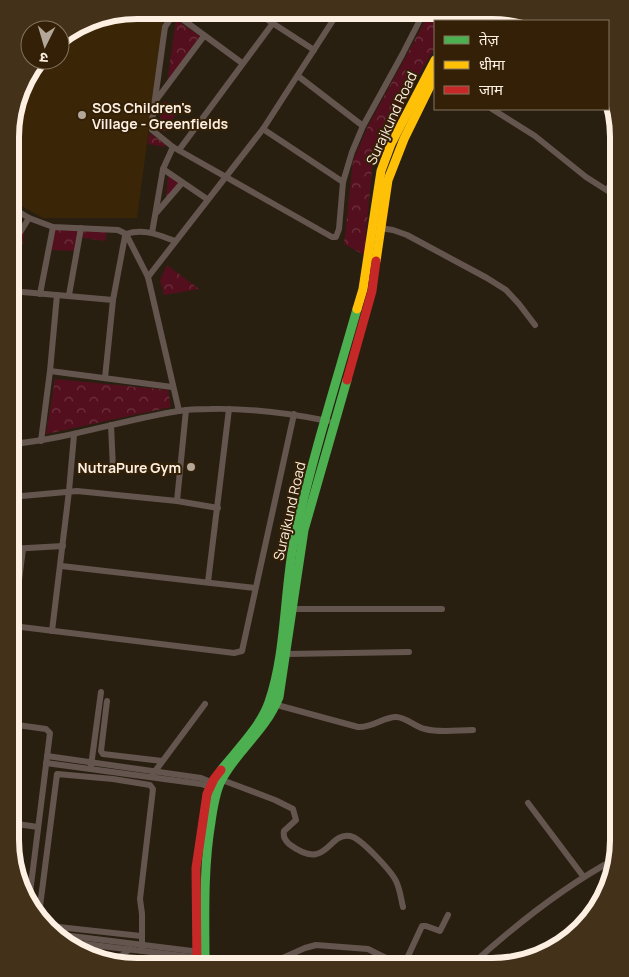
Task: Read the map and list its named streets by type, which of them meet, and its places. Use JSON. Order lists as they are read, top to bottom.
{
  "streets": {
    "main road": ["Surajkund Road"]
  },
  "places": ["SOS Children's Village - Greenfields", "NutraPure Gym"],
  "legend": ["तेज़", "धीमा", "जाम"],
  "north": "bottom"
}
